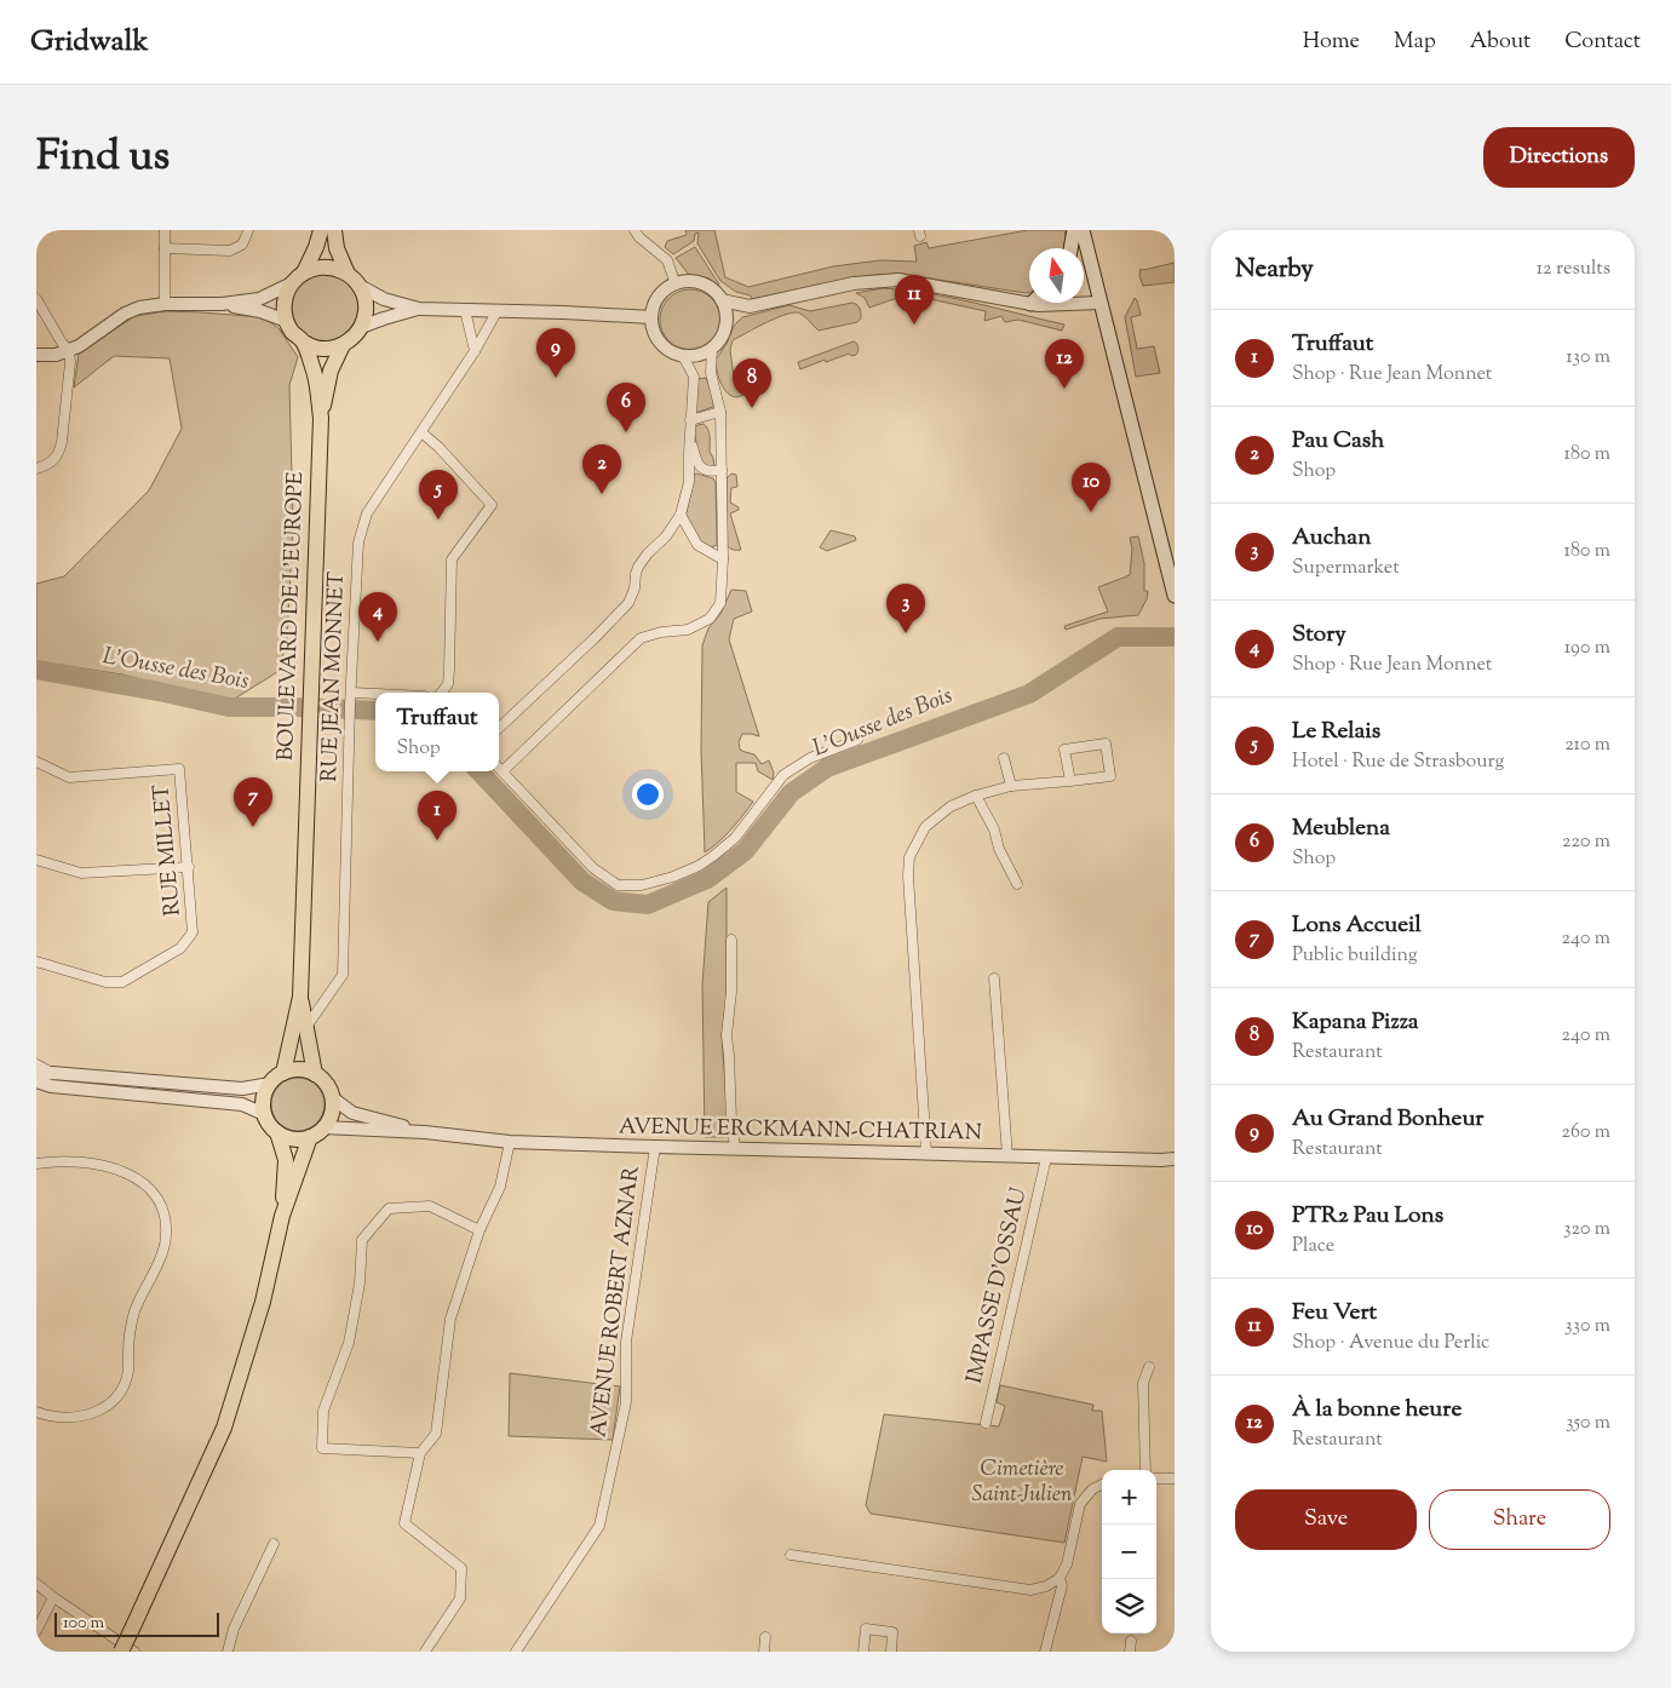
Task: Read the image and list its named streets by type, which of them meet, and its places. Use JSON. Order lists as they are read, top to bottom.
{
  "streets": {
    "main road": ["BOULEVARD DE L'EUROPE"],
    "street": [
      "RUE JEAN MONNET",
      "RUE MILLET",
      "AVENUE ERCKMANN-CHATRIAN",
      "IMPASSE D'OSSAU",
      "AVENUE ROBERT AZNAR"
    ]
  },
  "crossings": [
    ["BOULEVARD DE L'EUROPE", "RUE JEAN MONNET"],
    ["BOULEVARD DE L'EUROPE", "AVENUE ERCKMANN-CHATRIAN"],
    ["AVENUE ERCKMANN-CHATRIAN", "IMPASSE D'OSSAU"],
    ["AVENUE ERCKMANN-CHATRIAN", "AVENUE ROBERT AZNAR"]
  ],
  "water": ["L'Ousse des Bois"],
  "parks": ["Cimetière Saint-Julien"],
  "scale_bar": "100 m",
  "north": "top",
  "page": {
    "header": "Gridwalk",
    "nav": [
      "Home",
      "Map",
      "About",
      "Contact"
    ],
    "title": "Find us",
    "buttons": [
      "Directions",
      ["Save", "Share"]
    ],
    "heading": ["Nearby", "12 results"],
    "pins": [
      "11",
      "9",
      "12",
      "8",
      "6",
      "2",
      "10",
      "5",
      "3",
      "4",
      "7",
      "1"
    ],
    "list": [
      {
        "mark": "1",
        "name": "Truffaut",
        "note": "Shop · Rue Jean Monnet",
        "value": "130 m"
      },
      {
        "mark": "2",
        "name": "Pau Cash",
        "note": "Shop",
        "value": "180 m"
      },
      {
        "mark": "3",
        "name": "Auchan",
        "note": "Supermarket",
        "value": "180 m"
      },
      {
        "mark": "4",
        "name": "Story",
        "note": "Shop · Rue Jean Monnet",
        "value": "190 m"
      },
      {
        "mark": "5",
        "name": "Le Relais",
        "note": "Hotel · Rue de Strasbourg",
        "value": "210 m"
      },
      {
        "mark": "6",
        "name": "Meublena",
        "note": "Shop",
        "value": "220 m"
      },
      {
        "mark": "7",
        "name": "Lons Accueil",
        "note": "Public building",
        "value": "240 m"
      },
      {
        "mark": "8",
        "name": "Kapana Pizza",
        "note": "Restaurant",
        "value": "240 m"
      },
      {
        "mark": "9",
        "name": "Au Grand Bonheur",
        "note": "Restaurant",
        "value": "260 m"
      },
      {
        "mark": "10",
        "name": "PTR2 Pau Lons",
        "note": "Place",
        "value": "320 m"
      },
      {
        "mark": "11",
        "name": "Feu Vert",
        "note": "Shop · Avenue du Perlic",
        "value": "330 m"
      },
      {
        "mark": "12",
        "name": "À la bonne heure",
        "note": "Restaurant",
        "value": "350 m"
      }
    ],
    "popup": ["Truffaut", "Shop"],
    "map_buttons": ["+", "−"],
    "scale": "100 m"
  }
}
